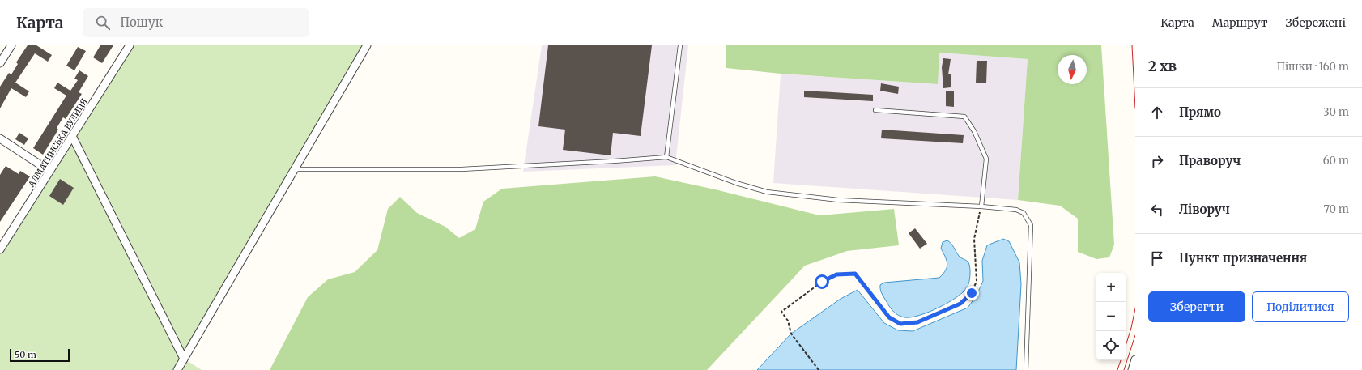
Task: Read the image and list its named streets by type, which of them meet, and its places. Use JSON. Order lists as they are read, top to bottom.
{
  "streets": {
    "street": ["АЛМАТИНСЬКА ВУЛИЦЯ"]
  },
  "scale_bar": "50 m",
  "north": "bottom",
  "page": {
    "header": "Карта",
    "search": "Пошук",
    "nav": ["Карта", "Маршрут", "Збережені"],
    "heading": ["2 хв", "Пішки · 160 m"],
    "list": [
      ["Прямо", "30 m"],
      ["Праворуч", "60 m"],
      ["Ліворуч", "70 m"],
      "Пункт призначення"
    ],
    "map_buttons": ["+", "−"],
    "buttons": ["Зберегти", "Поділитися"],
    "scale": "50 m"
  }
}
